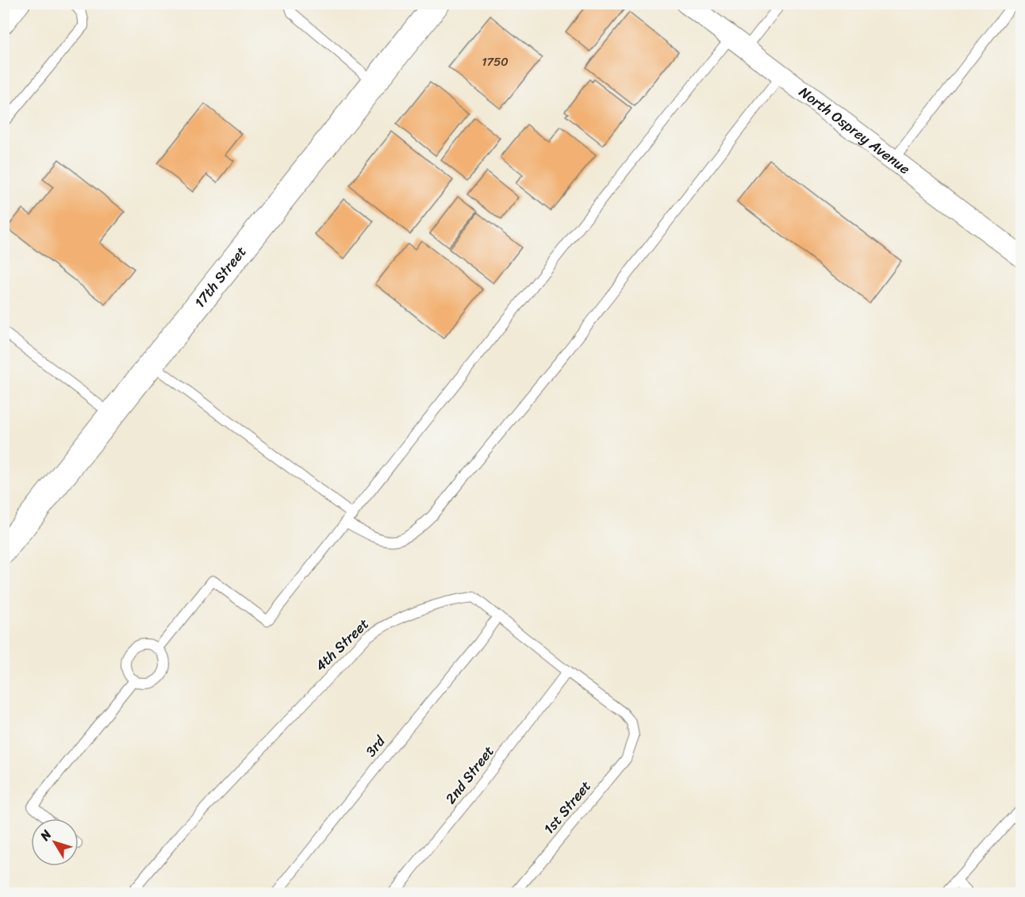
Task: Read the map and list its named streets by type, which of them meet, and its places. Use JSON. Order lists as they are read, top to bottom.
{
  "streets": {
    "street": ["North Osprey Avenue", "17th Street"],
    "lane": [
      "4th Street",
      "3rd",
      "2nd Street",
      "1st Street"
    ]
  },
  "crossings": [
    ["4th Street", "3rd"],
    ["4th Street", "2nd Street"],
    ["4th Street", "1st Street"]
  ],
  "house_numbers": ["1750"],
  "north": "top left"
}
